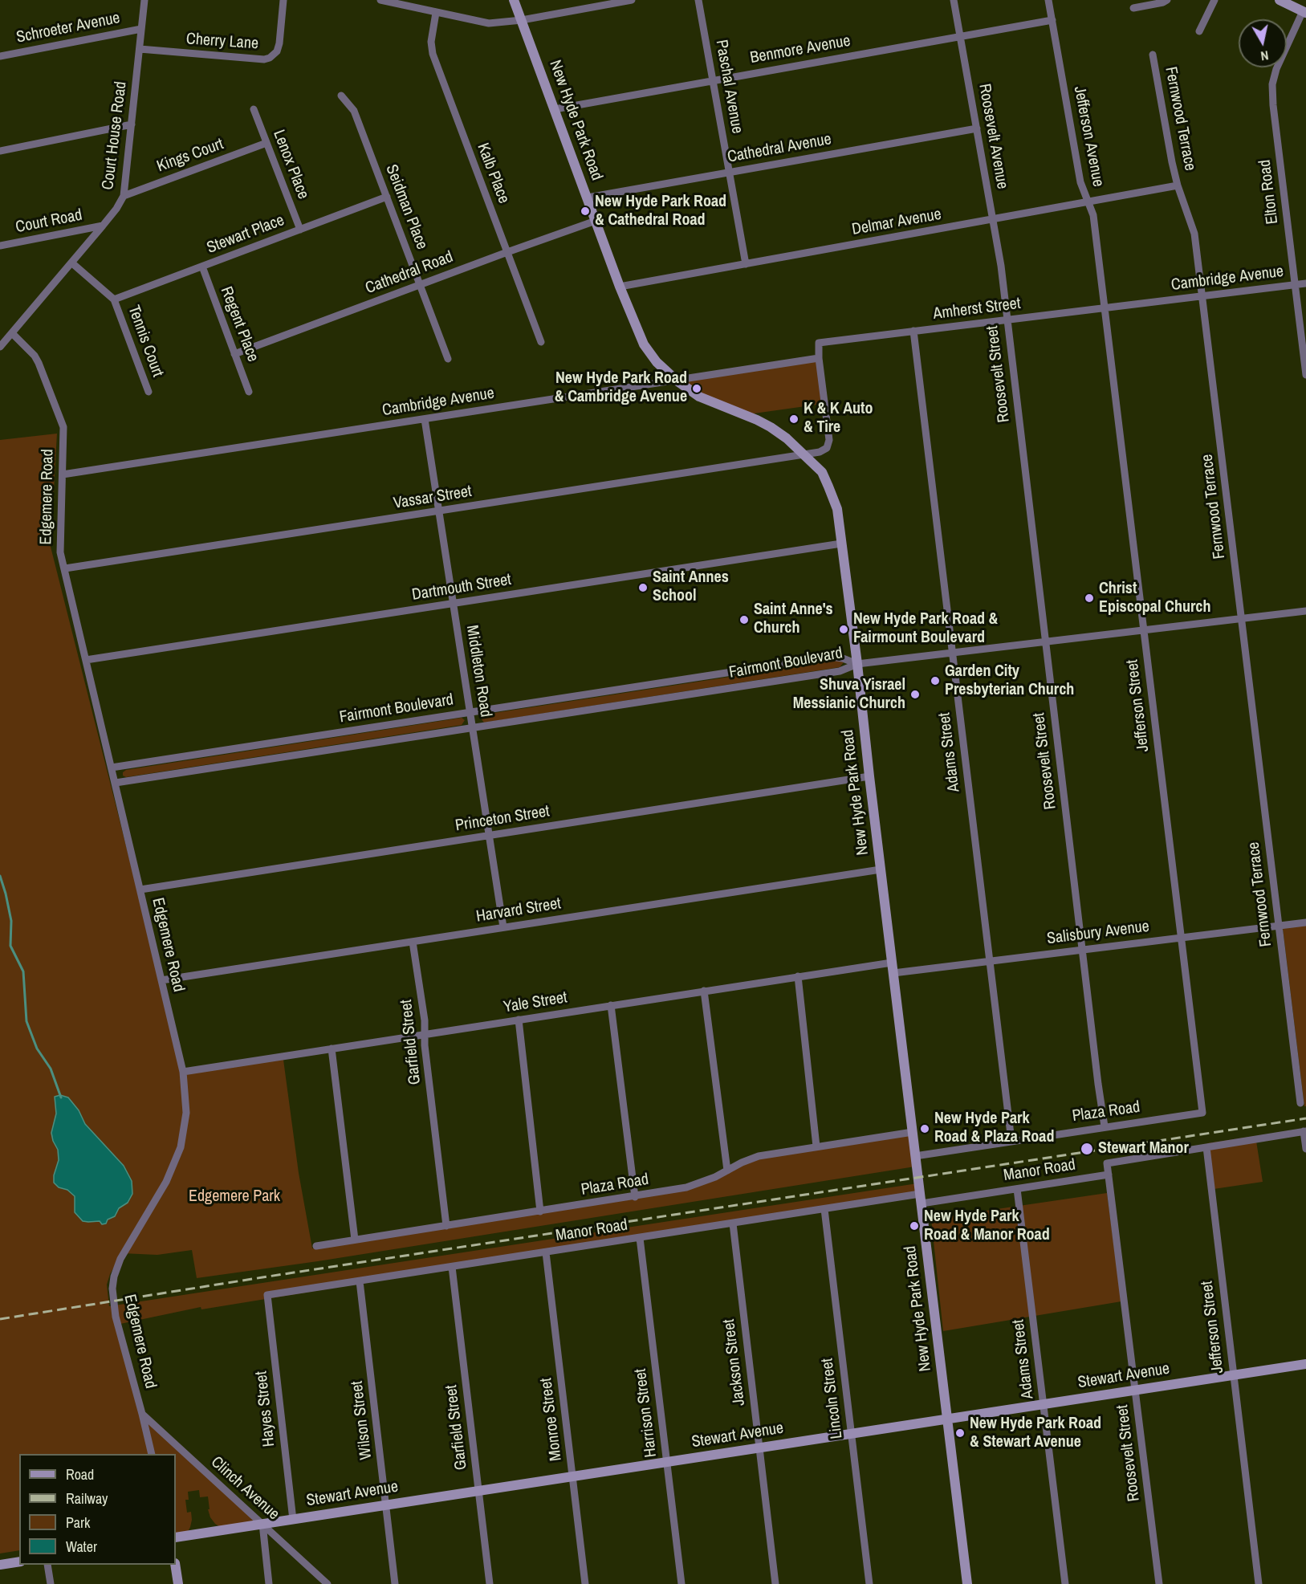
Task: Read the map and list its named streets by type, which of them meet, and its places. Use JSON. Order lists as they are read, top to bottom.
{
  "streets": {
    "main road": ["New Hyde Park Road", "Stewart Avenue"],
    "street": [
      "Schroeter Avenue",
      "Cherry Lane",
      "Benmore Avenue",
      "Paschal Avenue",
      "Fernwood Terrace",
      "Court House Road",
      "Roosevelt Avenue",
      "Jefferson Avenue",
      "Cathedral Avenue",
      "Kings Court",
      "Lenox Place",
      "Kalb Place",
      "Elton Road",
      "Seidman Place",
      "Court Road",
      "Delmar Avenue",
      "Stewart Place",
      "Cathedral Road",
      "Cambridge Avenue",
      "Amherst Street",
      "Regent Place",
      "Tennis Court",
      "Roosevelt Street",
      "Edgemere Road",
      "Vassar Street",
      "Dartmouth Street",
      "Fairmont Boulevard",
      "Middleton Road",
      "Jefferson Street",
      "Adams Street",
      "Princeton Street",
      "Harvard Street",
      "Salisbury Avenue",
      "Yale Street",
      "Garfield Street",
      "Plaza Road",
      "Manor Road",
      "Jackson Street",
      "Lincoln Street",
      "Hayes Street",
      "Harrison Street",
      "Monroe Street",
      "Wilson Street",
      "Clinch Avenue"
    ]
  },
  "crossings": [
    ["Schroeter Avenue", "Court House Road"],
    ["Cherry Lane", "Court House Road"],
    ["Benmore Avenue", "Paschal Avenue"],
    ["Benmore Avenue", "New Hyde Park Road"],
    ["Benmore Avenue", "Roosevelt Avenue"],
    ["Benmore Avenue", "Jefferson Avenue"],
    ["Paschal Avenue", "Cathedral Avenue"],
    ["Paschal Avenue", "Delmar Avenue"],
    ["Fernwood Terrace", "Delmar Avenue"],
    ["Fernwood Terrace", "Cambridge Avenue"],
    ["Fernwood Terrace", "Salisbury Avenue"],
    ["New Hyde Park Road", "Cathedral Avenue"],
    ["New Hyde Park Road", "Delmar Avenue"],
    ["New Hyde Park Road", "Cathedral Road"],
    ["New Hyde Park Road", "Cambridge Avenue"],
    ["New Hyde Park Road", "Vassar Street"],
    ["New Hyde Park Road", "Dartmouth Street"],
    ["New Hyde Park Road", "Fairmont Boulevard"],
    ["New Hyde Park Road", "Princeton Street"],
    ["New Hyde Park Road", "Harvard Street"],
    ["New Hyde Park Road", "Salisbury Avenue"],
    ["New Hyde Park Road", "Yale Street"],
    ["New Hyde Park Road", "Plaza Road"],
    ["New Hyde Park Road", "Manor Road"],
    ["New Hyde Park Road", "Stewart Avenue"],
    ["Court House Road", "Kings Court"],
    ["Court House Road", "Court Road"],
    ["Court House Road", "Tennis Court"],
    ["Court House Road", "Edgemere Road"],
    ["Roosevelt Avenue", "Cathedral Avenue"],
    ["Roosevelt Avenue", "Delmar Avenue"],
    ["Roosevelt Avenue", "Roosevelt Street"],
    ["Jefferson Avenue", "Delmar Avenue"],
    ["Jefferson Avenue", "Amherst Street"],
    ["Jefferson Avenue", "Jefferson Street"],
    ["Kings Court", "Lenox Place"],
    ["Lenox Place", "Stewart Place"],
    ["Kalb Place", "Cathedral Road"],
    ["Elton Road", "Cambridge Avenue"],
    ["Seidman Place", "Stewart Place"],
    ["Seidman Place", "Cathedral Road"],
    ["Stewart Place", "Regent Place"],
    ["Stewart Place", "Tennis Court"],
    ["Cathedral Road", "Regent Place"],
    ["Cambridge Avenue", "Amherst Street"],
    ["Cambridge Avenue", "Edgemere Road"],
    ["Cambridge Avenue", "Vassar Street"],
    ["Cambridge Avenue", "Middleton Road"],
    ["Amherst Street", "Roosevelt Street"],
    ["Amherst Street", "Vassar Street"],
    ["Amherst Street", "Jefferson Street"],
    ["Amherst Street", "Adams Street"],
    ["Roosevelt Street", "Salisbury Avenue"],
    ["Roosevelt Street", "Plaza Road"],
    ["Roosevelt Street", "Manor Road"],
    ["Roosevelt Street", "Stewart Avenue"],
    ["Edgemere Road", "Vassar Street"],
    ["Edgemere Road", "Dartmouth Street"],
    ["Edgemere Road", "Fairmont Boulevard"],
    ["Edgemere Road", "Princeton Street"],
    ["Edgemere Road", "Harvard Street"],
    ["Edgemere Road", "Yale Street"],
    ["Edgemere Road", "Clinch Avenue"],
    ["Vassar Street", "Middleton Road"],
    ["Dartmouth Street", "Middleton Road"],
    ["Fairmont Boulevard", "Middleton Road"],
    ["Middleton Road", "Princeton Street"],
    ["Middleton Road", "Harvard Street"],
    ["Jefferson Street", "Salisbury Avenue"],
    ["Jefferson Street", "Plaza Road"],
    ["Jefferson Street", "Stewart Avenue"],
    ["Adams Street", "Salisbury Avenue"],
    ["Adams Street", "Plaza Road"],
    ["Adams Street", "Manor Road"],
    ["Adams Street", "Stewart Avenue"],
    ["Harvard Street", "Garfield Street"],
    ["Salisbury Avenue", "Yale Street"],
    ["Yale Street", "Garfield Street"],
    ["Garfield Street", "Plaza Road"],
    ["Garfield Street", "Manor Road"],
    ["Garfield Street", "Stewart Avenue"],
    ["Manor Road", "Jackson Street"],
    ["Manor Road", "Lincoln Street"],
    ["Manor Road", "Hayes Street"],
    ["Manor Road", "Harrison Street"],
    ["Manor Road", "Monroe Street"],
    ["Manor Road", "Wilson Street"],
    ["Jackson Street", "Stewart Avenue"],
    ["Stewart Avenue", "Lincoln Street"],
    ["Stewart Avenue", "Hayes Street"],
    ["Stewart Avenue", "Harrison Street"],
    ["Stewart Avenue", "Monroe Street"],
    ["Stewart Avenue", "Wilson Street"],
    ["Stewart Avenue", "Clinch Avenue"]
  ],
  "parks": ["Edgemere Park"],
  "places": [
    "New Hyde Park Road & Cathedral Road",
    "New Hyde Park Road & Cambridge Avenue",
    "K & K Auto & Tire",
    "Saint Annes School",
    "Christ Episcopal Church",
    "Saint Anne's Church",
    "New Hyde Park Road & Fairmount Boulevard",
    "Garden City Presbyterian Church",
    "Shuva Yisrael Messianic Church",
    "New Hyde Park Road & Plaza Road",
    "Stewart Manor",
    "New Hyde Park Road & Manor Road",
    "New Hyde Park Road & Stewart Avenue"
  ],
  "legend": [
    "Road",
    "Railway",
    "Park",
    "Water"
  ],
  "north": "bottom"
}
